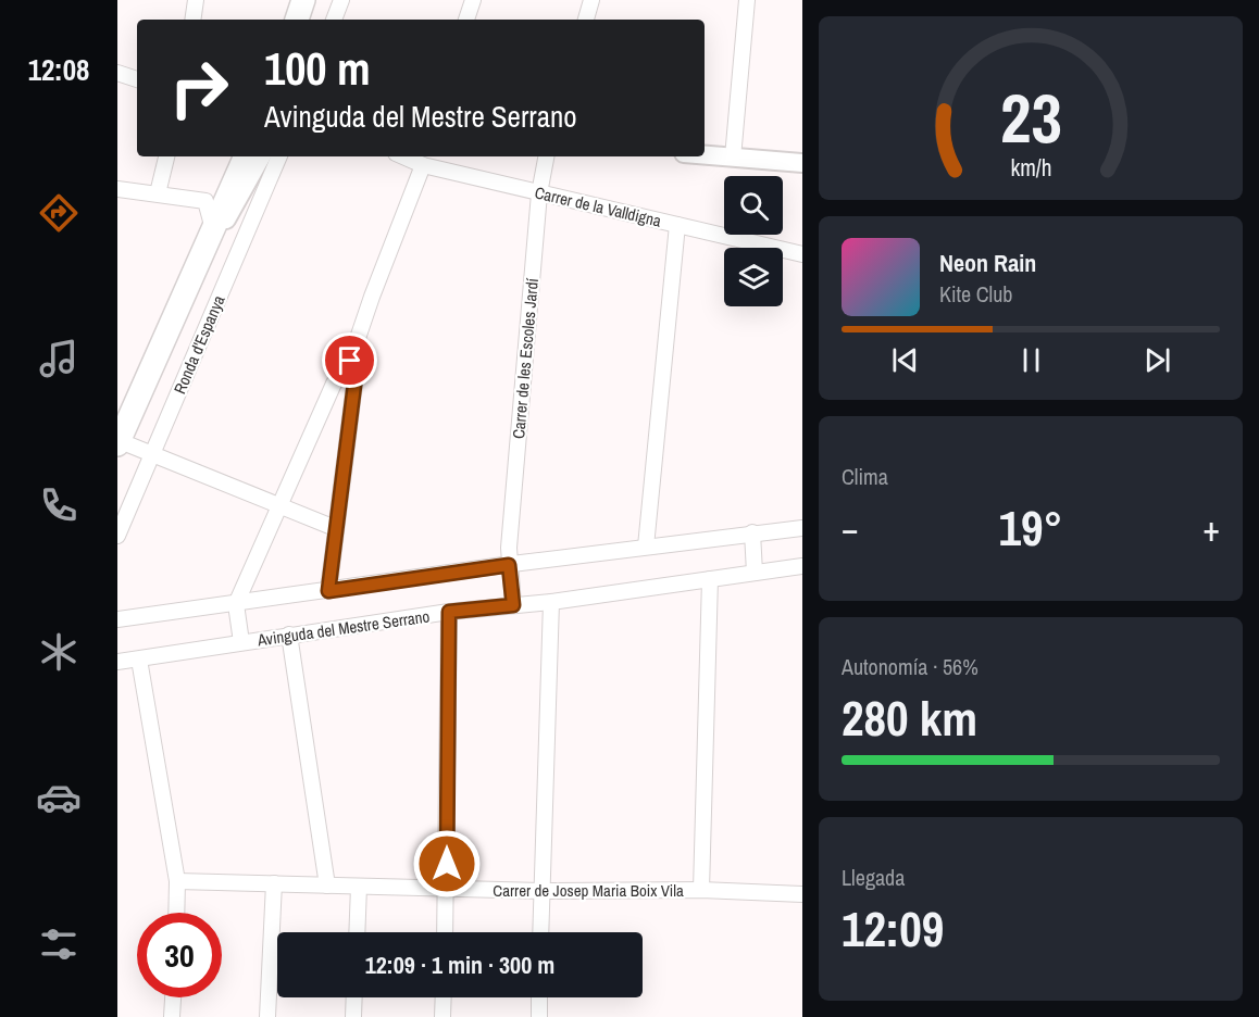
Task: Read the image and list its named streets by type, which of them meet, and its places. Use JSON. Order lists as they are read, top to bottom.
{
  "streets": {
    "highway": ["Ronda d'Espanya"],
    "street": [
      "Carrer de la Valldigna",
      "Carrer de les Escoles Jardí",
      "Avinguda del Mestre Serrano",
      "Carrer de Josep Maria Boix Vila"
    ]
  },
  "crossings": [
    ["Carrer de la Valldigna", "Carrer de les Escoles Jardí"],
    ["Carrer de les Escoles Jardí", "Avinguda del Mestre Serrano"]
  ],
  "page": {
    "tabs": "12:08",
    "turn": ["100 m", "Avinguda del Mestre Serrano"],
    "song": ["Neon Rain", "Kite Club"],
    "tile": [
      "Clima",
      ["Autonomía · 56%", "280 km"],
      ["Llegada", "12:09"]
    ],
    "heat": ["−", "19°", "+"],
    "limit": "30",
    "trip": "12:09 · 1 min · 300 m",
    "gauge": ["23", "km/h"]
  }
}
